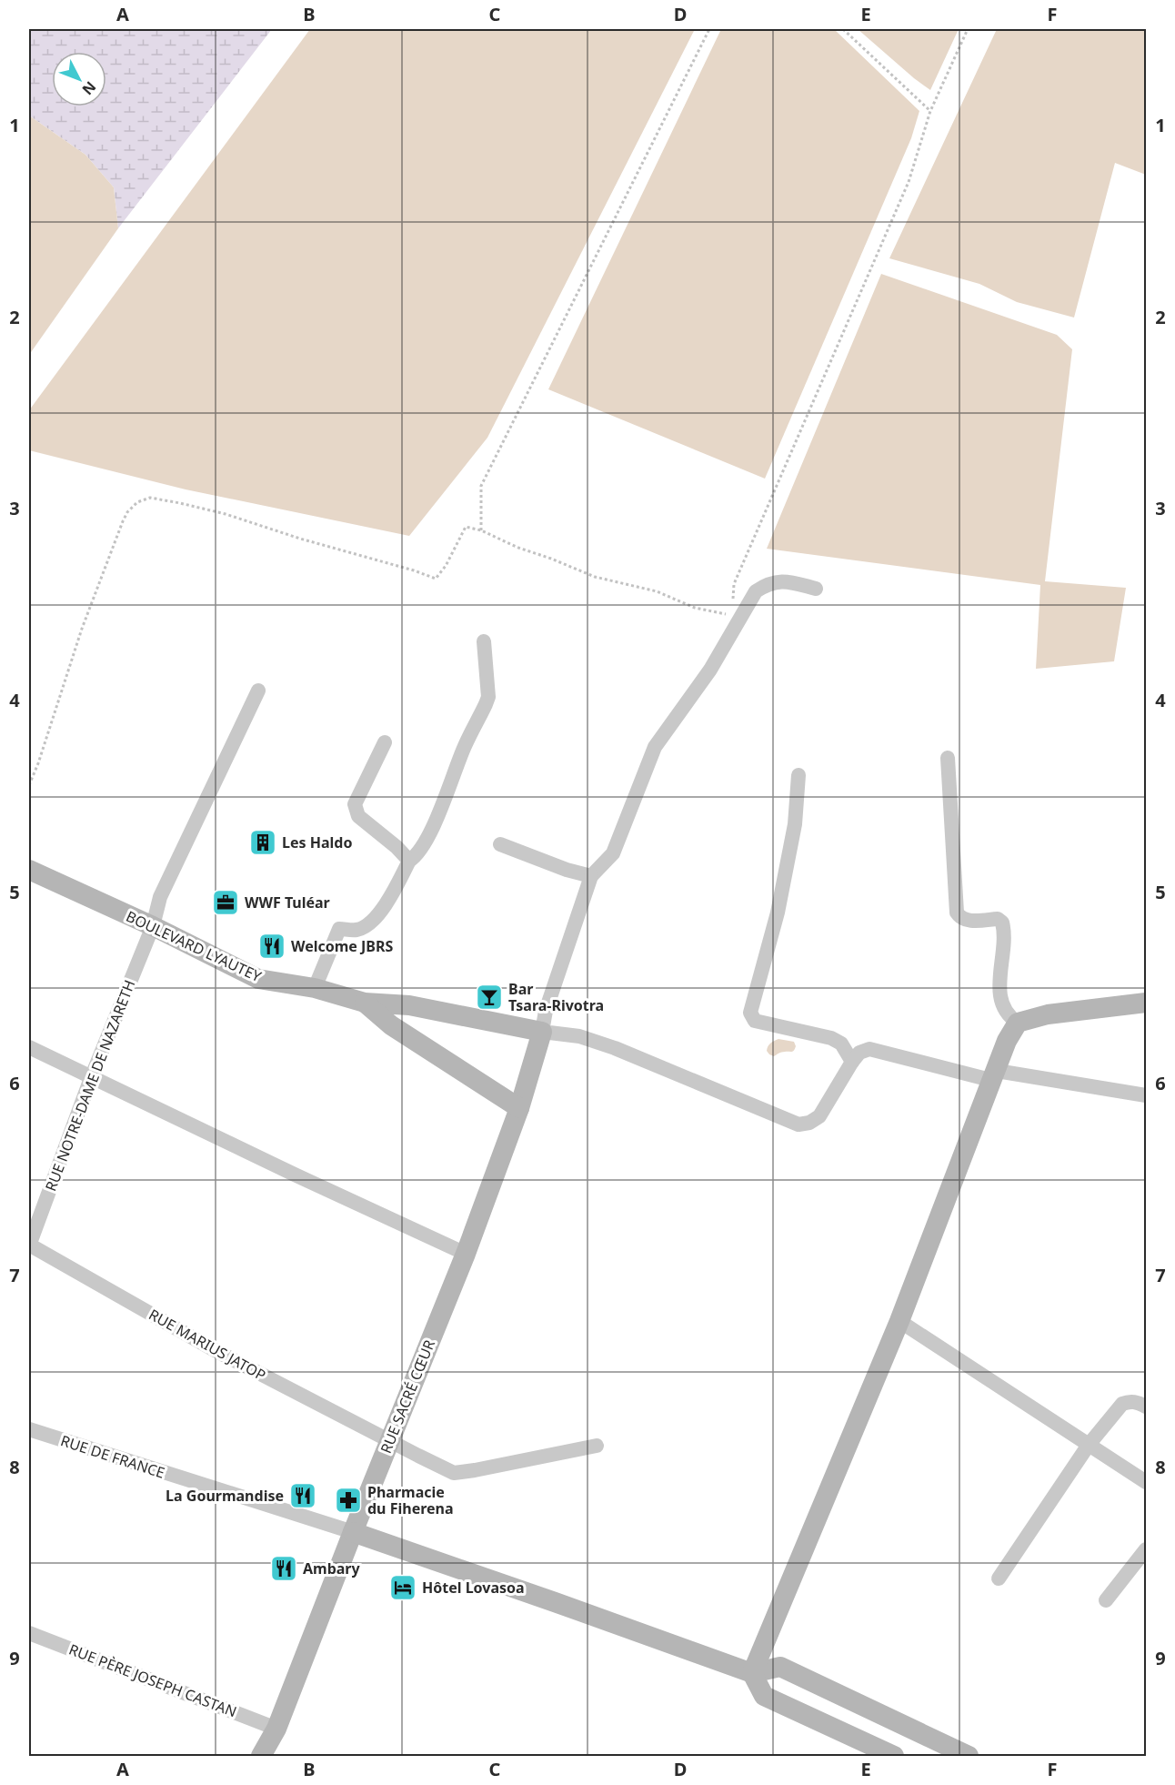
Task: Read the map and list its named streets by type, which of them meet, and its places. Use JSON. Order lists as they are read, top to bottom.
{
  "streets": {
    "street": [
      "BOULEVARD LYAUTEY",
      "RUE NOTRE-DAME DE NAZARETH",
      "RUE MARIUS JATOP",
      "RUE SACRÉ CŒUR",
      "RUE DE FRANCE",
      "RUE PÈRE JOSEPH CASTAN"
    ]
  },
  "crossings": [
    ["BOULEVARD LYAUTEY", "RUE NOTRE-DAME DE NAZARETH"],
    ["BOULEVARD LYAUTEY", "RUE SACRÉ CŒUR"],
    ["RUE NOTRE-DAME DE NAZARETH", "RUE MARIUS JATOP"],
    ["RUE MARIUS JATOP", "RUE SACRÉ CŒUR"],
    ["RUE SACRÉ CŒUR", "RUE DE FRANCE"],
    ["RUE SACRÉ CŒUR", "RUE PÈRE JOSEPH CASTAN"]
  ],
  "places": {
    "building": ["Les Haldo"],
    "office": ["WWF Tuléar"],
    "restaurant": ["Welcome JBRS", "La Gourmandise", "Ambary"],
    "bar": ["Bar Tsara-Rivotra"],
    "pharmacy": ["Pharmacie du Fiherena"],
    "hotel": ["Hôtel Lovasoa"]
  },
  "north": "bottom right",
  "grid": {
    "columns": [
      "A",
      "B",
      "C",
      "D",
      "E",
      "F"
    ],
    "rows": [
      "1",
      "2",
      "3",
      "4",
      "5",
      "6",
      "7",
      "8",
      "9"
    ]
  }
}
